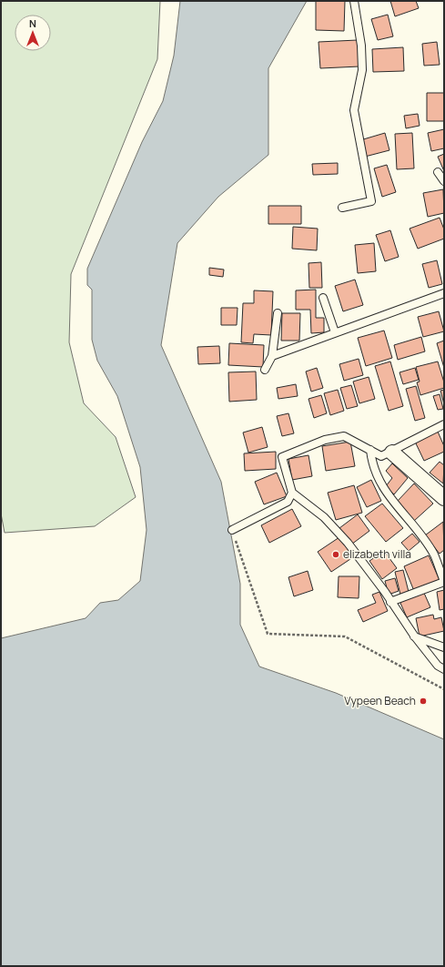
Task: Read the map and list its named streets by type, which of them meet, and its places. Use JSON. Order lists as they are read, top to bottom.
{
  "places": ["elizabeth villa", "Vypeen Beach"],
  "north": "top"
}
